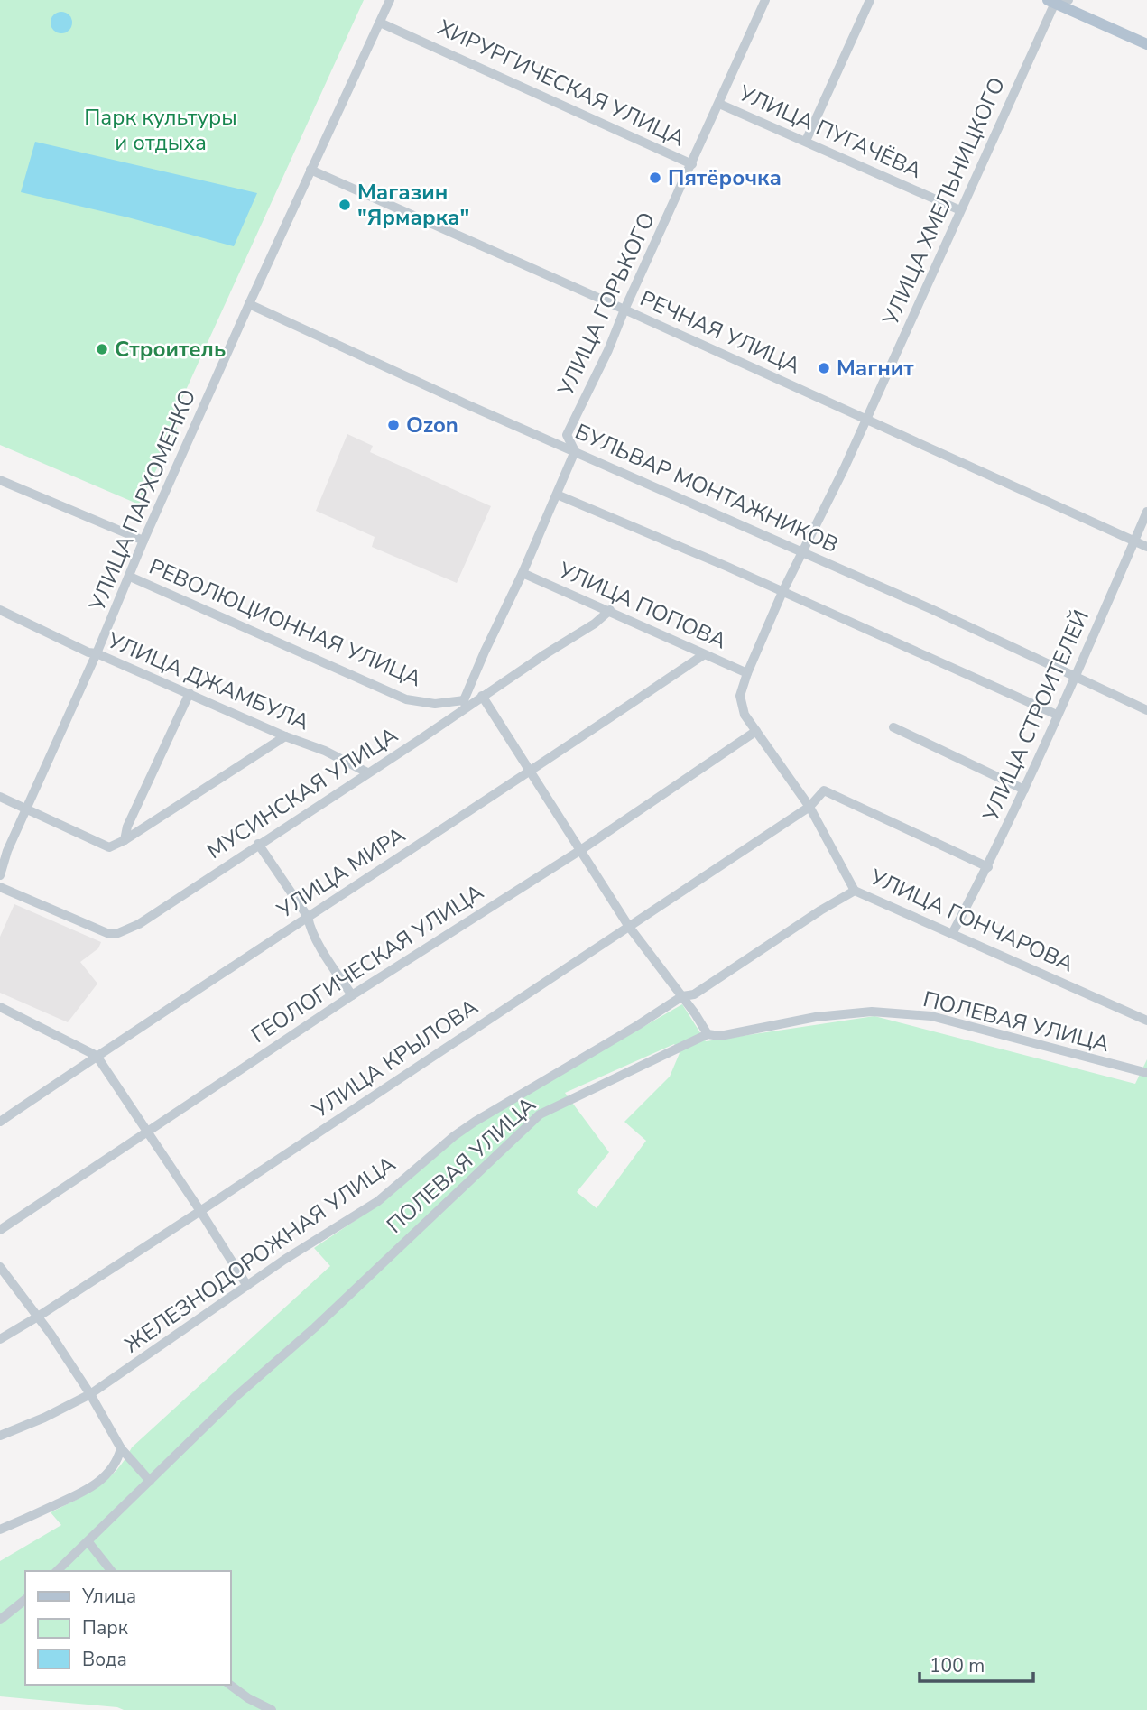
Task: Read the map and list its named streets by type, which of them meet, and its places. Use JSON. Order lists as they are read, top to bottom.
{
  "streets": {
    "street": [
      "ХИРУРГИЧЕСКАЯ УЛИЦА",
      "УЛИЦА ПУГАЧЁВА",
      "УЛИЦА ХМЕЛЬНИЦКОГО",
      "УЛИЦА ГОРЬКОГО",
      "РЕЧНАЯ УЛИЦА",
      "БУЛЬВАР МОНТАЖНИКОВ",
      "УЛИЦА ПАРХОМЕНКО",
      "УЛИЦА ПОПОВА",
      "РЕВОЛЮЦИОННАЯ УЛИЦА",
      "УЛИЦА ДЖАМБУЛА",
      "УЛИЦА СТРОИТЕЛЕЙ",
      "МУСИНСКАЯ УЛИЦА",
      "УЛИЦА МИРА",
      "УЛИЦА ГОНЧАРОВА",
      "ГЕОЛОГИЧЕСКАЯ УЛИЦА",
      "ПОЛЕВАЯ УЛИЦА",
      "УЛИЦА КРЫЛОВА",
      "ЖЕЛЕЗНОДОРОЖНАЯ УЛИЦА"
    ]
  },
  "crossings": [
    ["ХИРУРГИЧЕСКАЯ УЛИЦА", "УЛИЦА ГОРЬКОГО"],
    ["ХИРУРГИЧЕСКАЯ УЛИЦА", "УЛИЦА ПАРХОМЕНКО"],
    ["УЛИЦА ПУГАЧЁВА", "УЛИЦА ХМЕЛЬНИЦКОГО"],
    ["УЛИЦА ПУГАЧЁВА", "УЛИЦА ГОРЬКОГО"],
    ["УЛИЦА ХМЕЛЬНИЦКОГО", "РЕЧНАЯ УЛИЦА"],
    ["УЛИЦА ХМЕЛЬНИЦКОГО", "БУЛЬВАР МОНТАЖНИКОВ"],
    ["УЛИЦА ХМЕЛЬНИЦКОГО", "УЛИЦА ГОНЧАРОВА"],
    ["УЛИЦА ГОРЬКОГО", "РЕЧНАЯ УЛИЦА"],
    ["УЛИЦА ГОРЬКОГО", "БУЛЬВАР МОНТАЖНИКОВ"],
    ["РЕЧНАЯ УЛИЦА", "УЛИЦА ПАРХОМЕНКО"],
    ["РЕЧНАЯ УЛИЦА", "УЛИЦА СТРОИТЕЛЕЙ"],
    ["БУЛЬВАР МОНТАЖНИКОВ", "УЛИЦА ПАРХОМЕНКО"],
    ["БУЛЬВАР МОНТАЖНИКОВ", "УЛИЦА СТРОИТЕЛЕЙ"],
    ["БУЛЬВАР МОНТАЖНИКОВ", "УЛИЦА ГОНЧАРОВА"],
    ["УЛИЦА ПАРХОМЕНКО", "РЕВОЛЮЦИОННАЯ УЛИЦА"],
    ["УЛИЦА ПАРХОМЕНКО", "УЛИЦА ДЖАМБУЛА"],
    ["УЛИЦА ПОПОВА", "МУСИНСКАЯ УЛИЦА"],
    ["УЛИЦА ПОПОВА", "УЛИЦА МИРА"],
    ["УЛИЦА ПОПОВА", "УЛИЦА ГОНЧАРОВА"],
    ["РЕВОЛЮЦИОННАЯ УЛИЦА", "МУСИНСКАЯ УЛИЦА"],
    ["УЛИЦА ДЖАМБУЛА", "МУСИНСКАЯ УЛИЦА"],
    ["УЛИЦА СТРОИТЕЛЕЙ", "УЛИЦА ГОНЧАРОВА"],
    ["УЛИЦА СТРОИТЕЛЕЙ", "УЛИЦА КРЫЛОВА"],
    ["УЛИЦА ГОНЧАРОВА", "ГЕОЛОГИЧЕСКАЯ УЛИЦА"],
    ["УЛИЦА ГОНЧАРОВА", "УЛИЦА КРЫЛОВА"],
    ["УЛИЦА ГОНЧАРОВА", "ЖЕЛЕЗНОДОРОЖНАЯ УЛИЦА"]
  ],
  "parks": ["Парк культуры и отдыха"],
  "places": [
    "Пятёрочка",
    "Магазин \"Ярмарка\"",
    "Строитель",
    "Магнит",
    "Ozon"
  ],
  "legend": ["Улица", "Парк", "Вода"],
  "scale_bar": "100 m"
}
